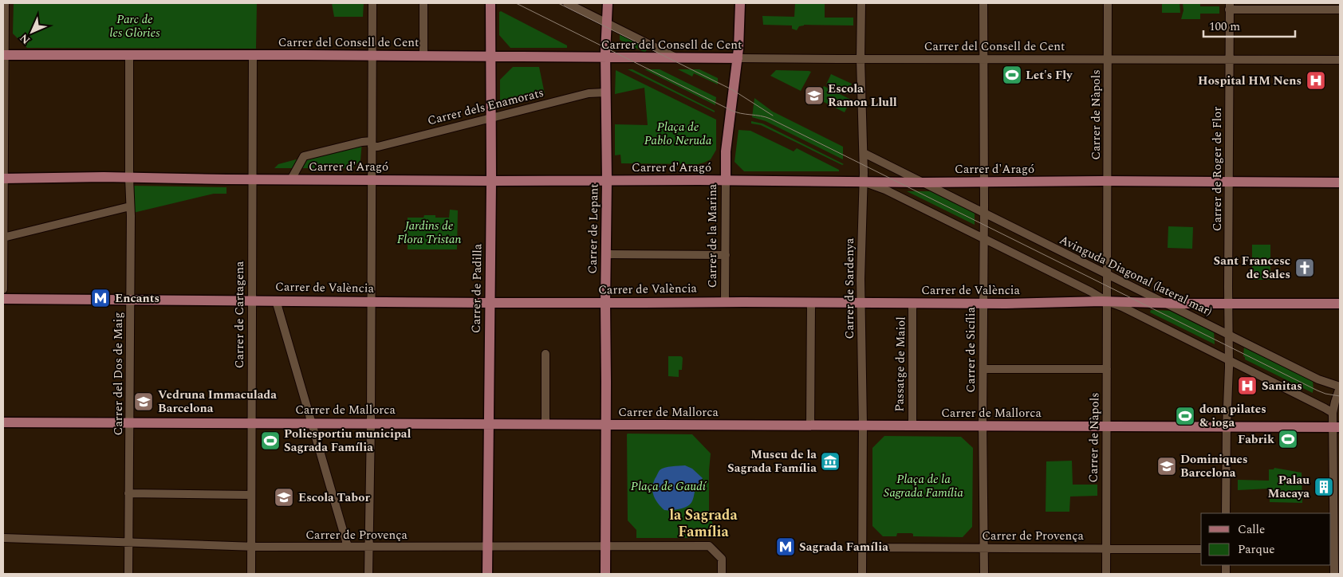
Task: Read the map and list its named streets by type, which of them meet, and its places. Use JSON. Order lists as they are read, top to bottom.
{
  "streets": {
    "main road": [
      "Carrer del Consell de Cent",
      "Carrer d'Aragó",
      "Carrer de Lepant",
      "Carrer de la Marina",
      "Carrer de València",
      "Carrer de Padilla",
      "Carrer de Mallorca"
    ],
    "street": [
      "Carrer dels Enamorats",
      "Carrer de Nàpols",
      "Carrer de Roger de Flor",
      "Avinguda Diagonal (lateral mar)",
      "Carrer de Sardenya",
      "Carrer de Cartagena",
      "Carrer de Sicília",
      "Passatge de Maiol",
      "Carrer del Dos de Maig",
      "Carrer de Provença"
    ]
  },
  "crossings": [
    ["Carrer del Consell de Cent", "Carrer de Nàpols"],
    ["Carrer del Consell de Cent", "Carrer de Roger de Flor"],
    ["Carrer del Consell de Cent", "Carrer de Lepant"],
    ["Carrer del Consell de Cent", "Carrer de la Marina"],
    ["Carrer del Consell de Cent", "Carrer de Padilla"],
    ["Carrer del Consell de Cent", "Carrer de Sardenya"],
    ["Carrer del Consell de Cent", "Carrer de Cartagena"],
    ["Carrer del Consell de Cent", "Carrer del Dos de Maig"],
    ["Carrer dels Enamorats", "Carrer d'Aragó"],
    ["Carrer dels Enamorats", "Carrer de Lepant"],
    ["Carrer dels Enamorats", "Carrer de Padilla"],
    ["Carrer de Nàpols", "Carrer d'Aragó"],
    ["Carrer de Nàpols", "Avinguda Diagonal (lateral mar)"],
    ["Carrer de Nàpols", "Carrer de València"],
    ["Carrer de Nàpols", "Carrer de Mallorca"],
    ["Carrer de Nàpols", "Carrer de Provença"],
    ["Carrer d'Aragó", "Carrer de Roger de Flor"],
    ["Carrer d'Aragó", "Carrer de Lepant"],
    ["Carrer d'Aragó", "Carrer de la Marina"],
    ["Carrer d'Aragó", "Avinguda Diagonal (lateral mar)"],
    ["Carrer d'Aragó", "Carrer de Padilla"],
    ["Carrer d'Aragó", "Carrer de Sardenya"],
    ["Carrer d'Aragó", "Carrer de Cartagena"],
    ["Carrer d'Aragó", "Carrer del Dos de Maig"],
    ["Carrer de Roger de Flor", "Avinguda Diagonal (lateral mar)"],
    ["Carrer de Roger de Flor", "Carrer de València"],
    ["Carrer de Lepant", "Carrer de València"],
    ["Carrer de Lepant", "Carrer de Mallorca"],
    ["Carrer de Lepant", "Carrer de Provença"],
    ["Carrer de la Marina", "Carrer de València"],
    ["Avinguda Diagonal (lateral mar)", "Carrer de València"],
    ["Avinguda Diagonal (lateral mar)", "Carrer de Sardenya"],
    ["Avinguda Diagonal (lateral mar)", "Carrer de Sicília"],
    ["Carrer de València", "Carrer de Padilla"],
    ["Carrer de València", "Carrer de Sardenya"],
    ["Carrer de València", "Carrer de Cartagena"],
    ["Carrer de València", "Carrer de Sicília"],
    ["Carrer de València", "Passatge de Maiol"],
    ["Carrer de València", "Carrer del Dos de Maig"],
    ["Carrer de Padilla", "Carrer de Mallorca"],
    ["Carrer de Padilla", "Carrer de Provença"],
    ["Carrer de Sardenya", "Carrer de Mallorca"],
    ["Carrer de Sardenya", "Carrer de Provença"],
    ["Carrer de Cartagena", "Carrer de Mallorca"],
    ["Carrer de Cartagena", "Carrer de Provença"],
    ["Carrer de Sicília", "Carrer de Mallorca"],
    ["Carrer de Sicília", "Carrer de Provença"],
    ["Passatge de Maiol", "Carrer de Mallorca"],
    ["Carrer del Dos de Maig", "Carrer de Mallorca"],
    ["Carrer del Dos de Maig", "Carrer de Provença"]
  ],
  "districts": ["la Sagrada Família"],
  "parks": [
    "Parc de les Glòries",
    "Plaça de Pablo Neruda",
    "Jardins de Flora Tristan",
    "Plaça de la Sagrada Família",
    "Plaça de Gaudí"
  ],
  "places": {
    "sports": [
      "Let's Fly",
      "dona pilates & ioga",
      "Fabrik",
      "Poliesportiu municipal Sagrada Família"
    ],
    "hospital": ["Hospital HM Nens", "Sanitas"],
    "school or university": [
      "Escola Ramon Llull",
      "Vedruna Immaculada Barcelona",
      "Dominiques Barcelona",
      "Escola Tabor"
    ],
    "church": ["Sant Francesc de Sales"],
    "metro station": ["Encants", "Sagrada Família"],
    "museum": ["Museu de la Sagrada Família"],
    "building": ["Palau Macaya"]
  },
  "legend": ["Calle", "Parque"],
  "scale_bar": "100 m",
  "north": "bottom left"
}
